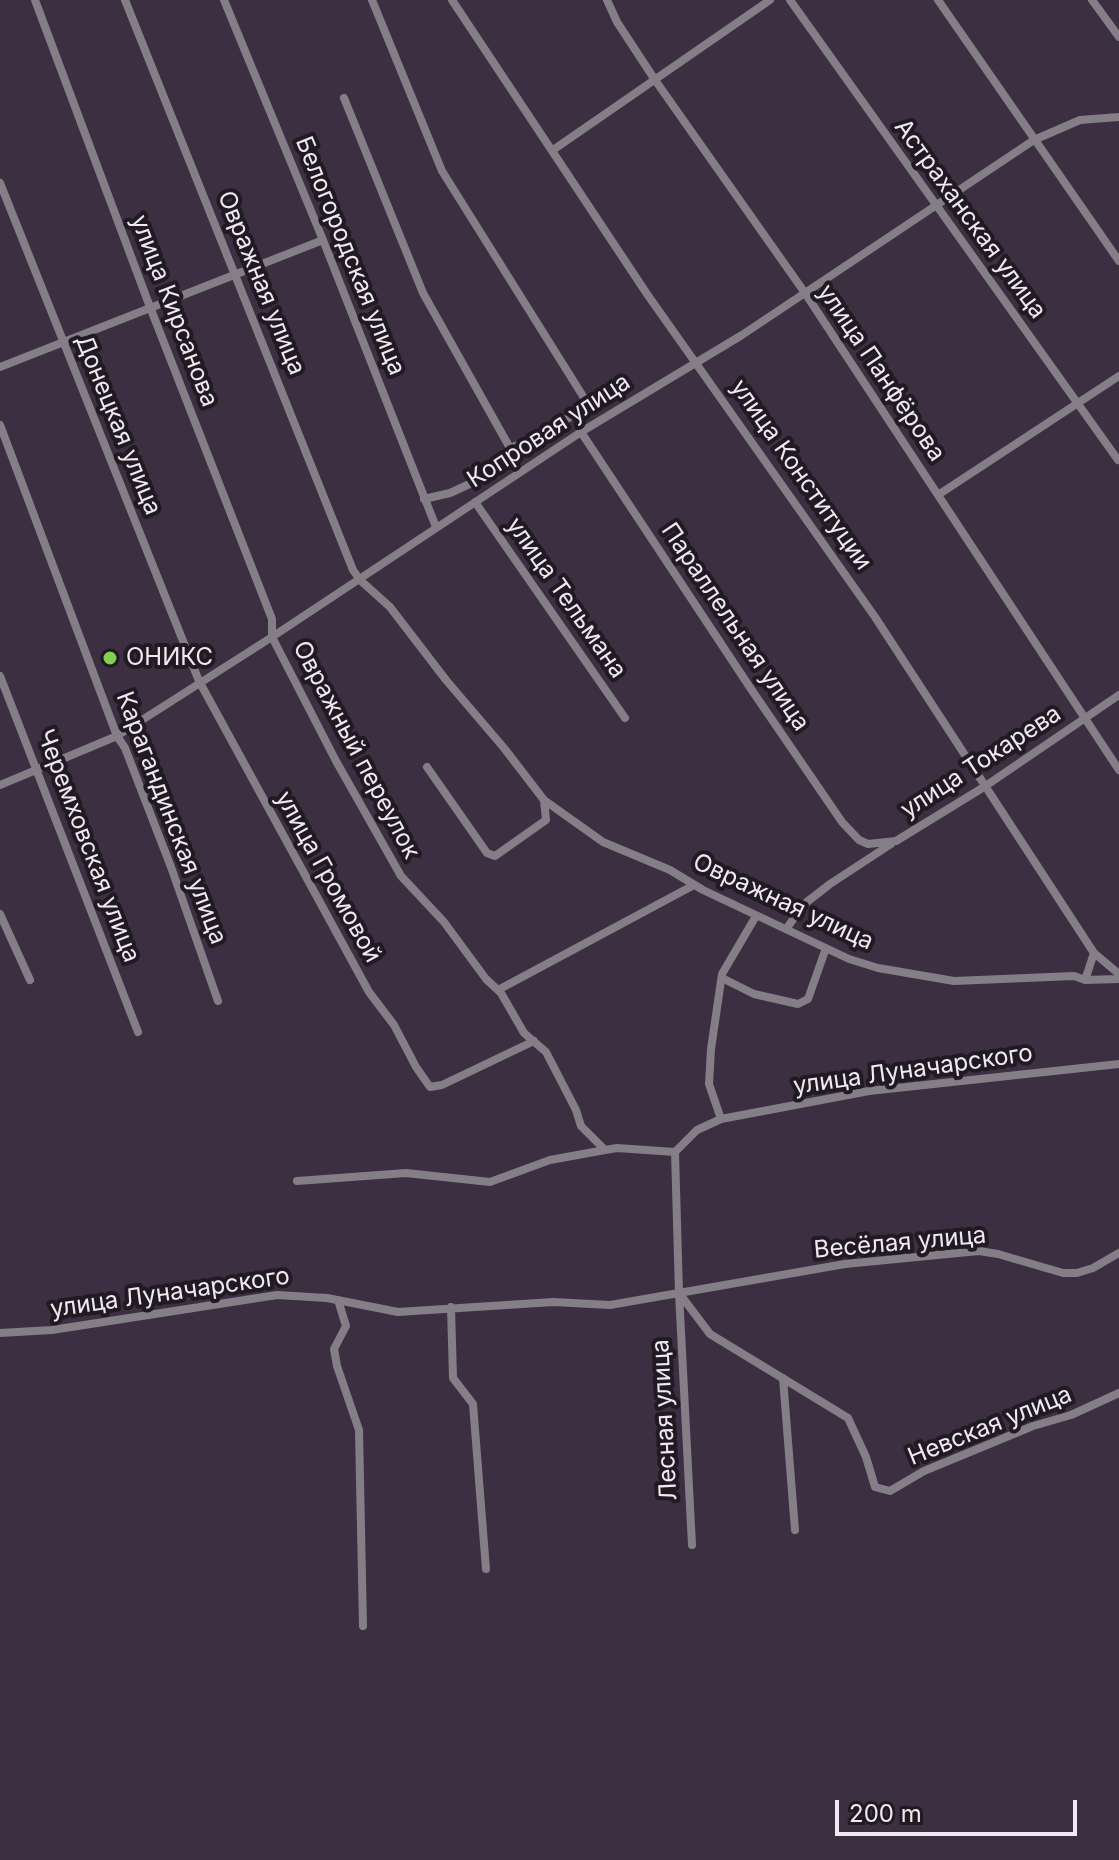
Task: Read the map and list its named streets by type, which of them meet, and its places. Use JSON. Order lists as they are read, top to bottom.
{
  "streets": {
    "street": [
      "Астраханская улица",
      "Белогородская улица",
      "Овражная улица",
      "улица Кирсанова",
      "улица Панфёрова",
      "Донецкая улица",
      "Копровая улица",
      "улица Конституции",
      "улица Тельмана",
      "Параллельная улица",
      "Овражный переулок",
      "улица Токарева",
      "Карагандинская улица",
      "Черемховская улица",
      "улица Громовой",
      "улица Луначарского",
      "Весёлая улица",
      "Лесная улица",
      "Невская улица"
    ]
  },
  "crossings": [
    ["Астраханская улица", "Копровая улица"],
    ["Белогородская улица", "Копровая улица"],
    ["Овражная улица", "Копровая улица"],
    ["Овражная улица", "улица Конституции"],
    ["улица Кирсанова", "Копровая улица"],
    ["улица Кирсанова", "Овражный переулок"],
    ["улица Панфёрова", "Копровая улица"],
    ["улица Панфёрова", "улица Токарева"],
    ["Донецкая улица", "Копровая улица"],
    ["Донецкая улица", "улица Громовой"],
    ["Копровая улица", "улица Конституции"],
    ["Копровая улица", "улица Тельмана"],
    ["Копровая улица", "Параллельная улица"],
    ["Копровая улица", "Овражный переулок"],
    ["Копровая улица", "Карагандинская улица"],
    ["Копровая улица", "Черемховская улица"],
    ["Копровая улица", "улица Громовой"],
    ["улица Конституции", "улица Токарева"],
    ["Параллельная улица", "улица Токарева"],
    ["Овражный переулок", "улица Громовой"],
    ["улица Луначарского", "Весёлая улица"],
    ["улица Луначарского", "Лесная улица"],
    ["Весёлая улица", "Лесная улица"]
  ],
  "places": ["ОНИКС"],
  "scale_bar": "200 m"
}
